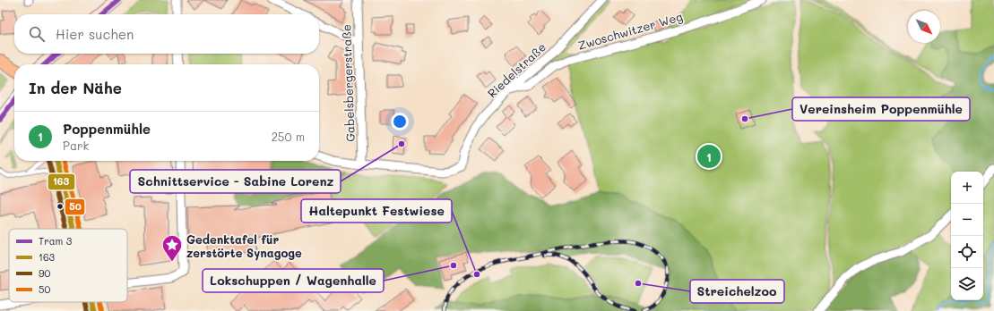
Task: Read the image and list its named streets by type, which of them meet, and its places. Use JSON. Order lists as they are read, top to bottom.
{
  "streets": {
    "street": ["Zwoschwitzer Weg", "Riedelstraße", "Gabelsbergerstraße"]
  },
  "crossings": [
    ["Zwoschwitzer Weg", "Riedelstraße"],
    ["Riedelstraße", "Gabelsbergerstraße"]
  ],
  "places": {
    "other": [
      "Vereinsheim Poppenmühle",
      "Schnittservice - Sabine Lorenz",
      "Lokschuppen / Wagenhalle",
      "Haltepunkt Festwiese",
      "Streichelzoo"
    ],
    "place": ["Gedenktafel für zerstörte Synagoge"]
  },
  "lines": [
    "tram line 3",
    "transit line 163",
    "transit line 90",
    "transit line 50"
  ],
  "legend": [
    "Tram 3",
    "163",
    "90",
    "50"
  ],
  "north": "bottom right",
  "page": {
    "search": "Hier suchen",
    "heading": "In der Nähe",
    "list": [
      {
        "mark": "1",
        "name": "Poppenmühle",
        "note": "Park",
        "value": "250 m"
      }
    ],
    "pins": "1",
    "map_buttons": ["+", "−"]
  }
}
